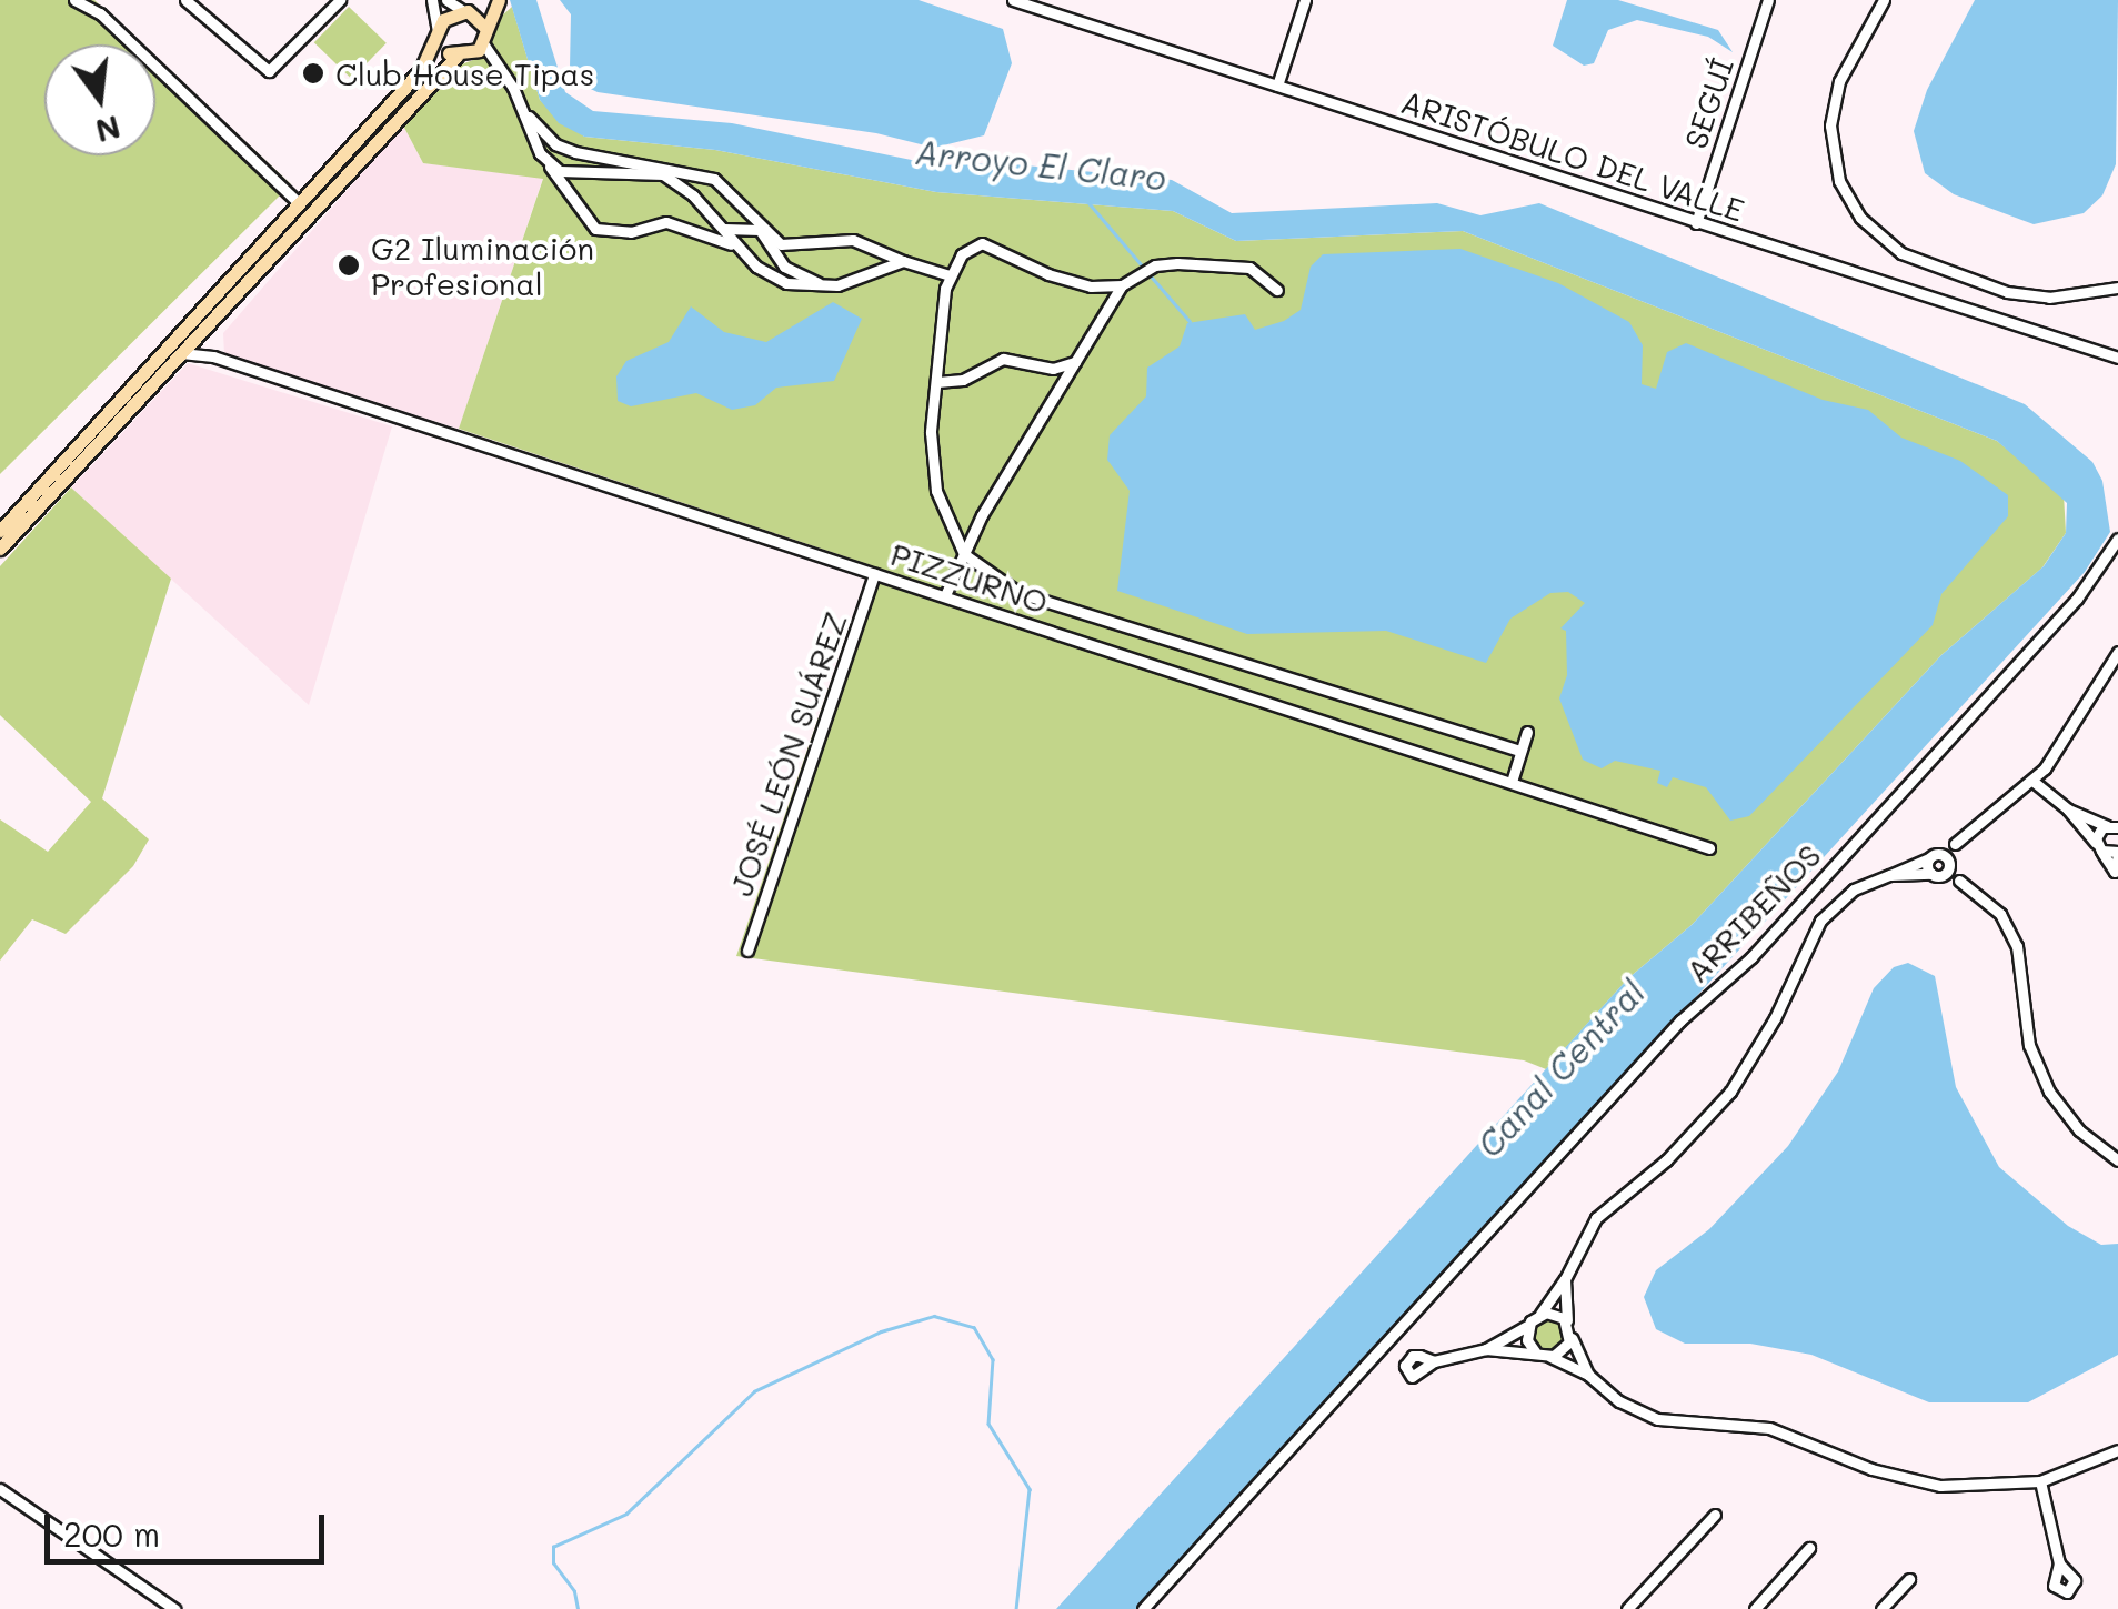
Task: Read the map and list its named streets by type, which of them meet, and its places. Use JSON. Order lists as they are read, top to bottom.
{
  "streets": {
    "street": [
      "SEGUÍ",
      "ARISTÓBULO DEL VALLE",
      "PIZZURNO",
      "JOSÉ LEÓN SUÁREZ",
      "ARRIBEÑOS"
    ]
  },
  "crossings": [
    ["SEGUÍ", "ARISTÓBULO DEL VALLE"],
    ["PIZZURNO", "JOSÉ LEÓN SUÁREZ"]
  ],
  "water": ["Arroyo El Claro", "Canal Central"],
  "places": ["Club House Tipas", "G2 Iluminación Profesional"],
  "scale_bar": "200 m",
  "north": "bottom"
}
